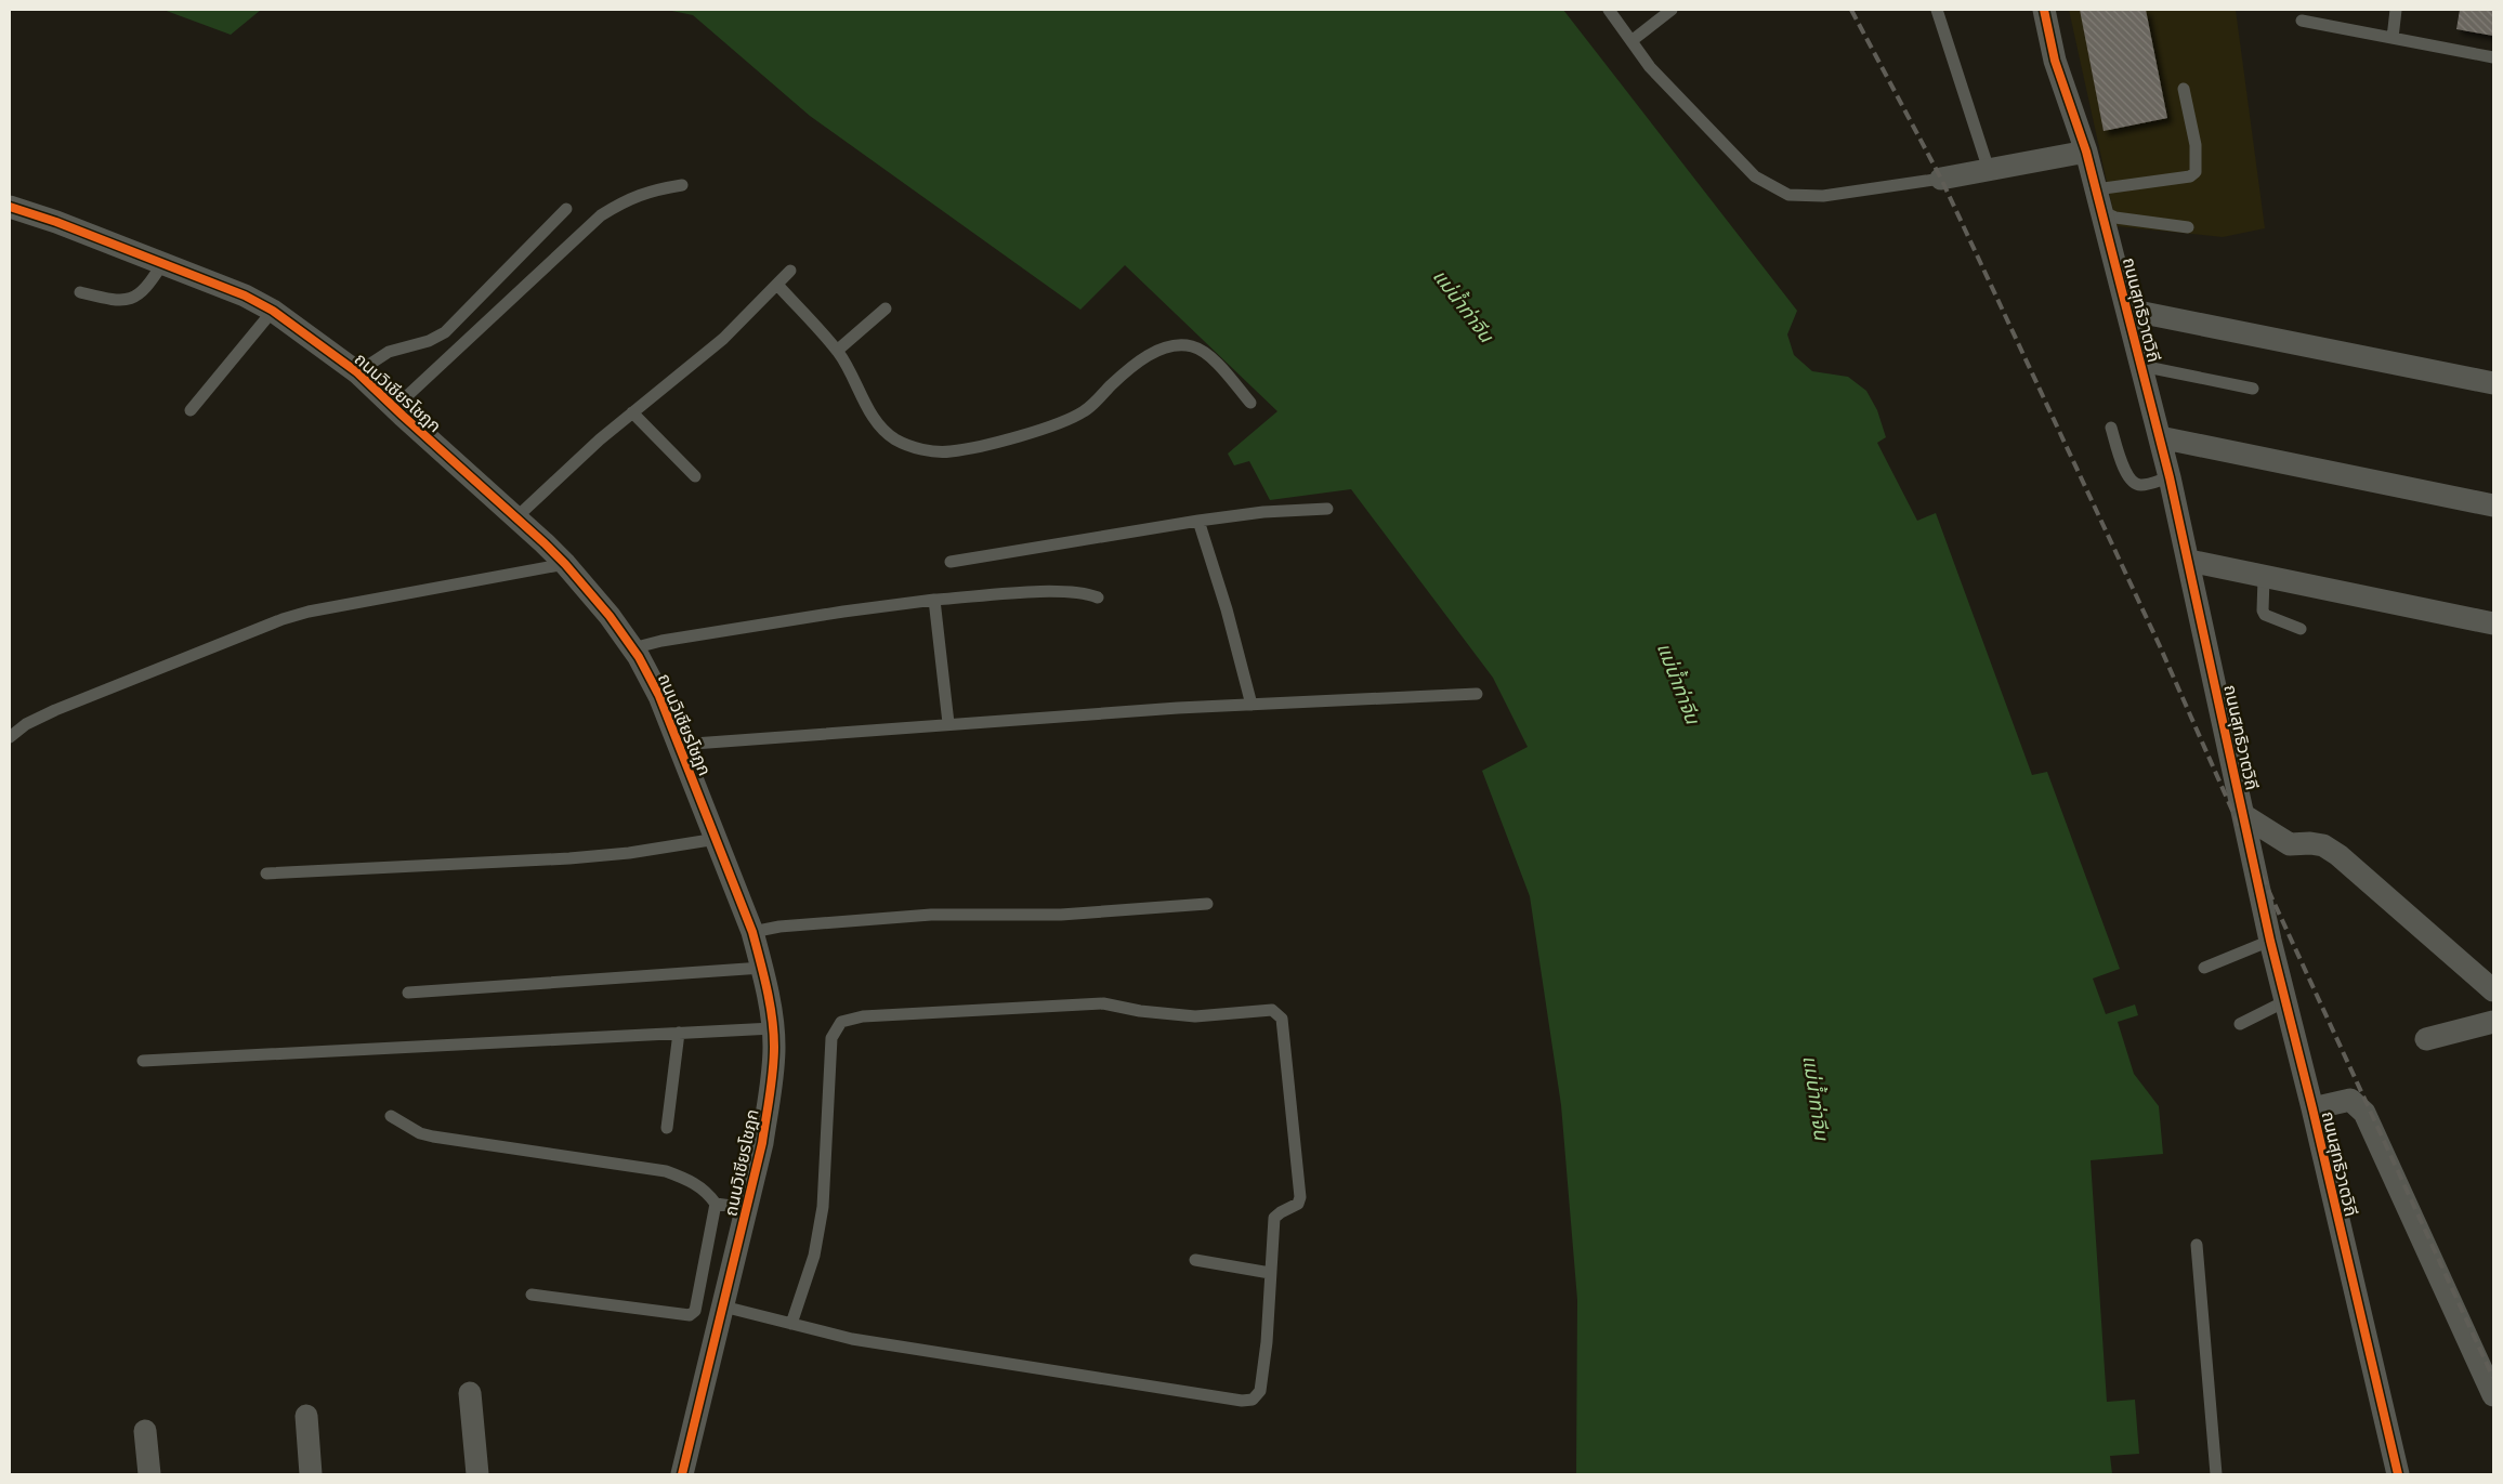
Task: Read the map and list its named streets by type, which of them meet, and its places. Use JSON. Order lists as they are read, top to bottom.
{
  "streets": {
    "street": ["ถนนสุทธิวาตวิถี", "ถนนวิเชียรโชฎก"]
  },
  "water": ["แม่น้ำท่าจีน"]
}
